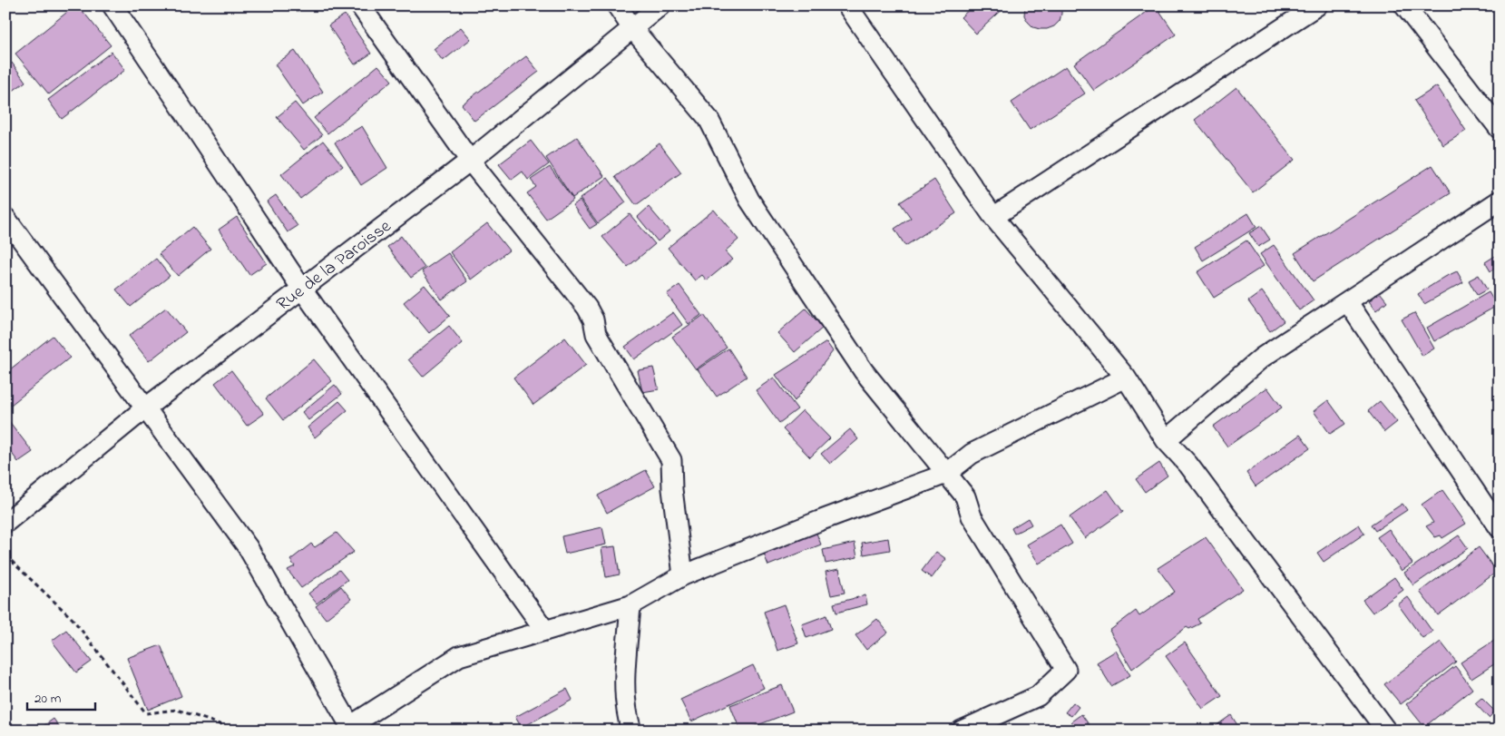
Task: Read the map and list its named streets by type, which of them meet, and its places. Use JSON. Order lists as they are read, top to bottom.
{
  "streets": {
    "street": ["Rue de la Paroisse"]
  },
  "scale_bar": "20 m"
}
